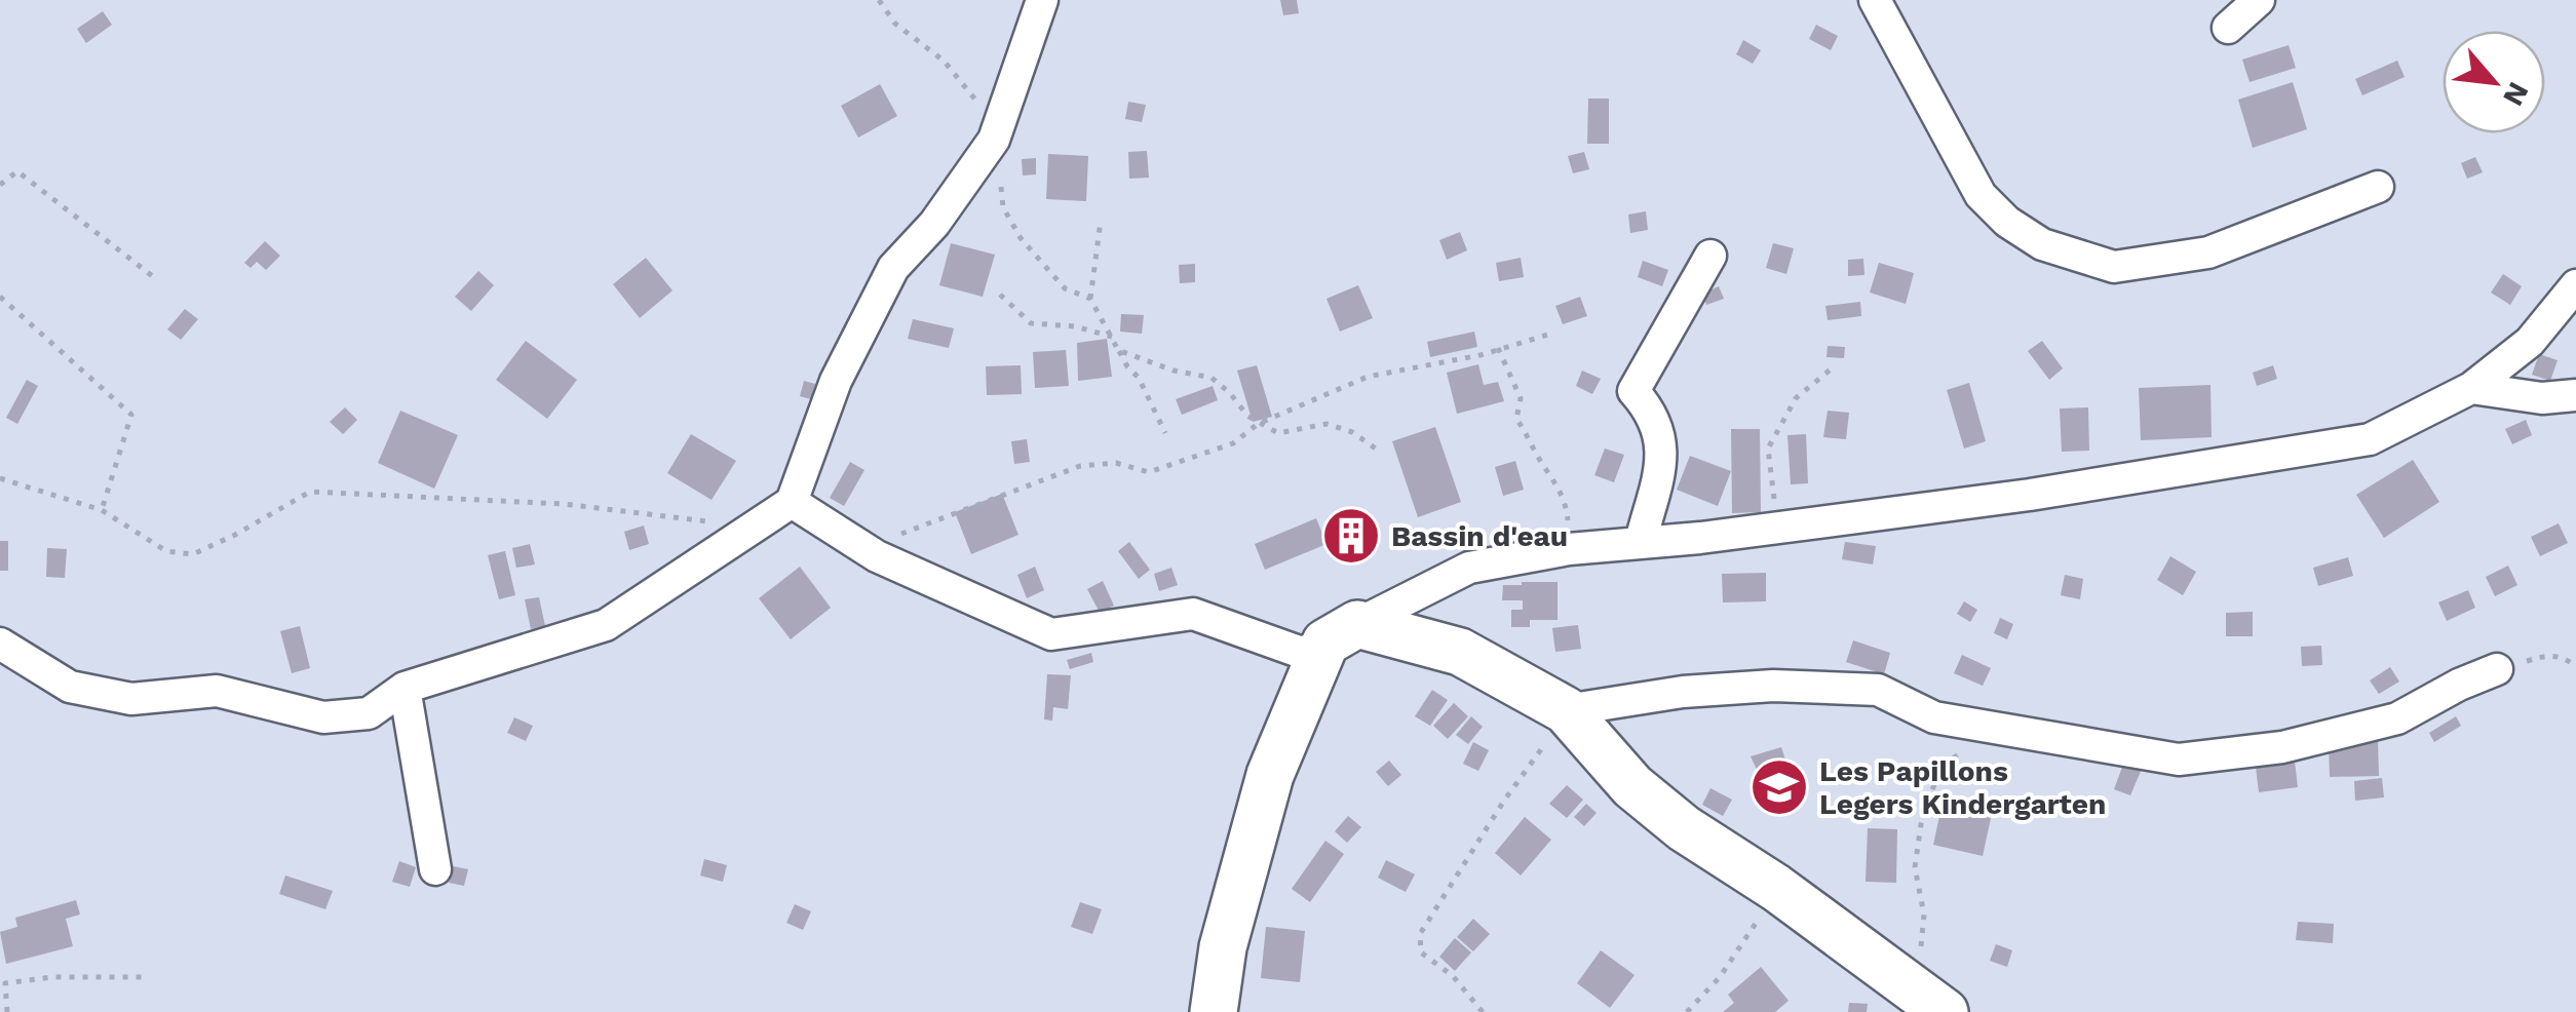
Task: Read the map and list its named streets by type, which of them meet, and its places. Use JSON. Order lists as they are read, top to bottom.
{
  "places": {
    "building": ["Bassin d'eau"],
    "school or university": ["Les Papillons Legers Kindergarten"]
  },
  "north": "bottom right"
}
